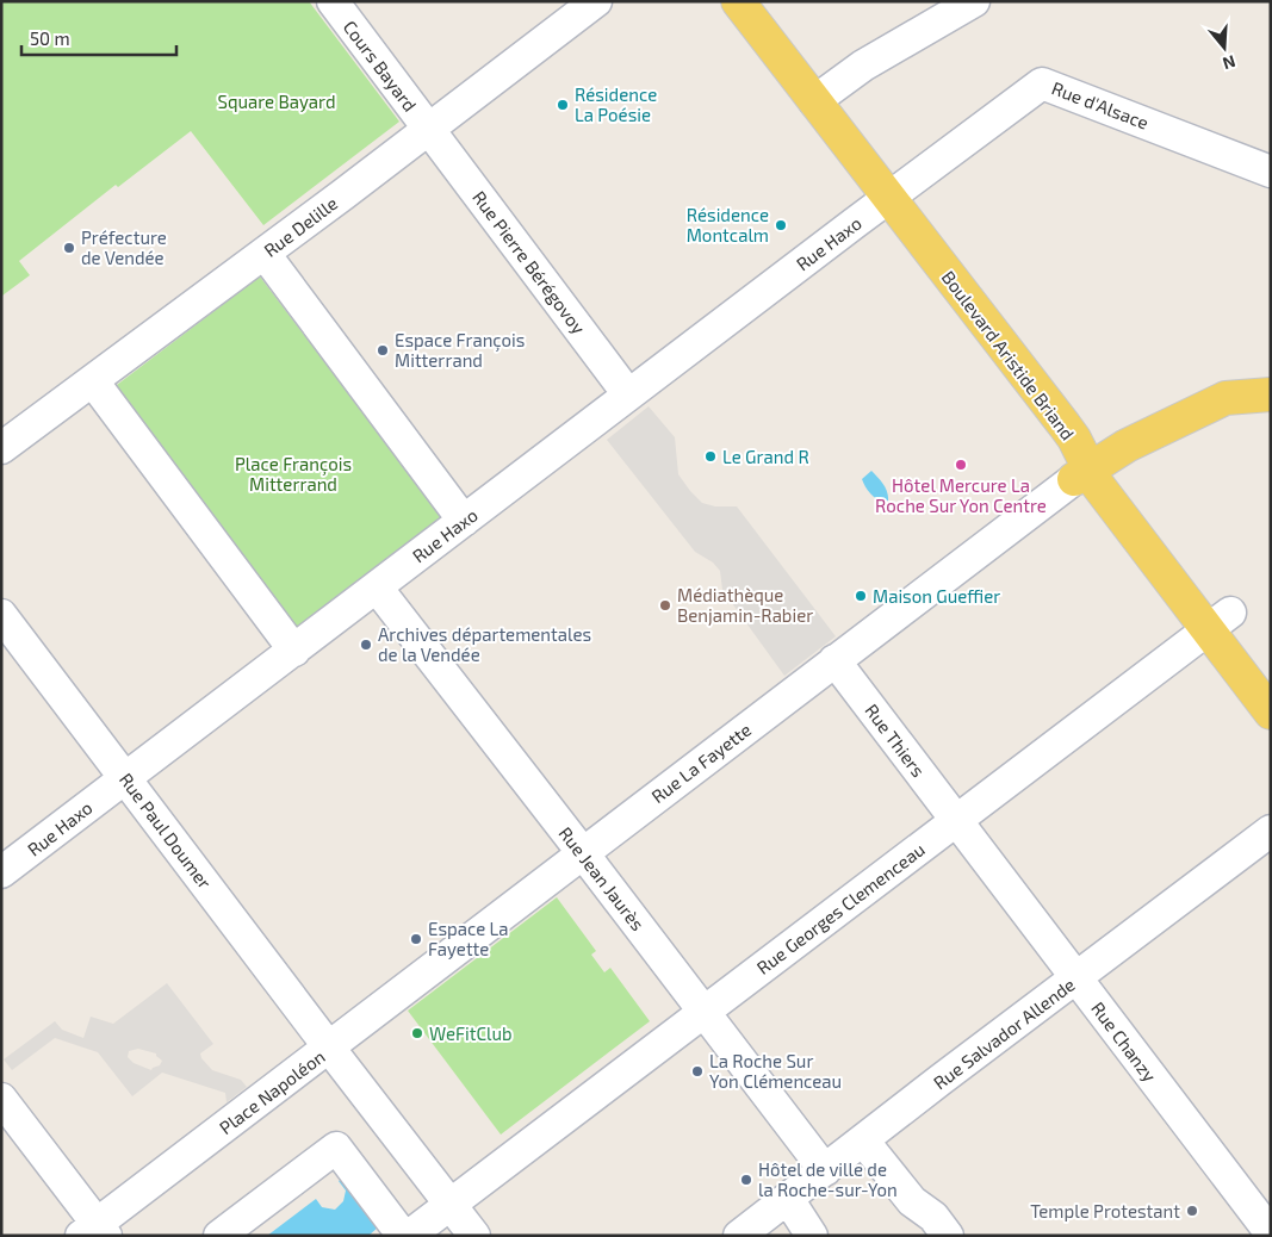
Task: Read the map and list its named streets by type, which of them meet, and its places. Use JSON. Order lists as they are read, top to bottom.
{
  "streets": {
    "main road": ["Boulevard Aristide Briand"],
    "street": [
      "Cours Bayard",
      "Rue d'Alsace",
      "Rue Delille",
      "Rue Haxo",
      "Rue Pierre Bérégovoy",
      "Rue Thiers",
      "Rue La Fayette",
      "Rue Paul Doumer",
      "Rue Jean Jaurès",
      "Rue Georges Clemenceau",
      "Rue Salvador Allende",
      "Rue Chanzy",
      "Place Napoléon"
    ]
  },
  "crossings": [
    ["Cours Bayard", "Rue Delille"],
    ["Cours Bayard", "Rue Pierre Bérégovoy"],
    ["Rue d'Alsace", "Rue Haxo"],
    ["Rue d'Alsace", "Boulevard Aristide Briand"],
    ["Rue Delille", "Rue Pierre Bérégovoy"],
    ["Rue Haxo", "Rue Pierre Bérégovoy"],
    ["Rue Haxo", "Boulevard Aristide Briand"],
    ["Rue Haxo", "Rue Paul Doumer"],
    ["Rue Haxo", "Rue Jean Jaurès"],
    ["Boulevard Aristide Briand", "Rue La Fayette"],
    ["Boulevard Aristide Briand", "Rue Georges Clemenceau"],
    ["Rue Thiers", "Rue La Fayette"],
    ["Rue Thiers", "Rue Georges Clemenceau"],
    ["Rue Thiers", "Rue Chanzy"],
    ["Rue La Fayette", "Rue Paul Doumer"],
    ["Rue La Fayette", "Rue Jean Jaurès"],
    ["Rue La Fayette", "Place Napoléon"],
    ["Rue Paul Doumer", "Place Napoléon"],
    ["Rue Jean Jaurès", "Rue Georges Clemenceau"],
    ["Rue Jean Jaurès", "Rue Salvador Allende"],
    ["Rue Georges Clemenceau", "Rue Chanzy"],
    ["Rue Georges Clemenceau", "Place Napoléon"],
    ["Rue Salvador Allende", "Rue Chanzy"]
  ],
  "parks": ["Square Bayard", "Place François Mitterrand"],
  "places": [
    "Résidence La Poésie",
    "Résidence Montcalm",
    "Préfecture de Vendée",
    "Espace François Mitterrand",
    "Le Grand R",
    "Hôtel Mercure La Roche Sur Yon Centre",
    "Maison Gueffier",
    "Médiathèque Benjamin-Rabier",
    "Archives départementales de la Vendée",
    "Espace La Fayette",
    "WeFitClub",
    "La Roche Sur Yon Clémenceau",
    "Hôtel de ville de la Roche-sur-Yon",
    "Temple Protestant"
  ],
  "scale_bar": "50 m",
  "north": "bottom"
}
